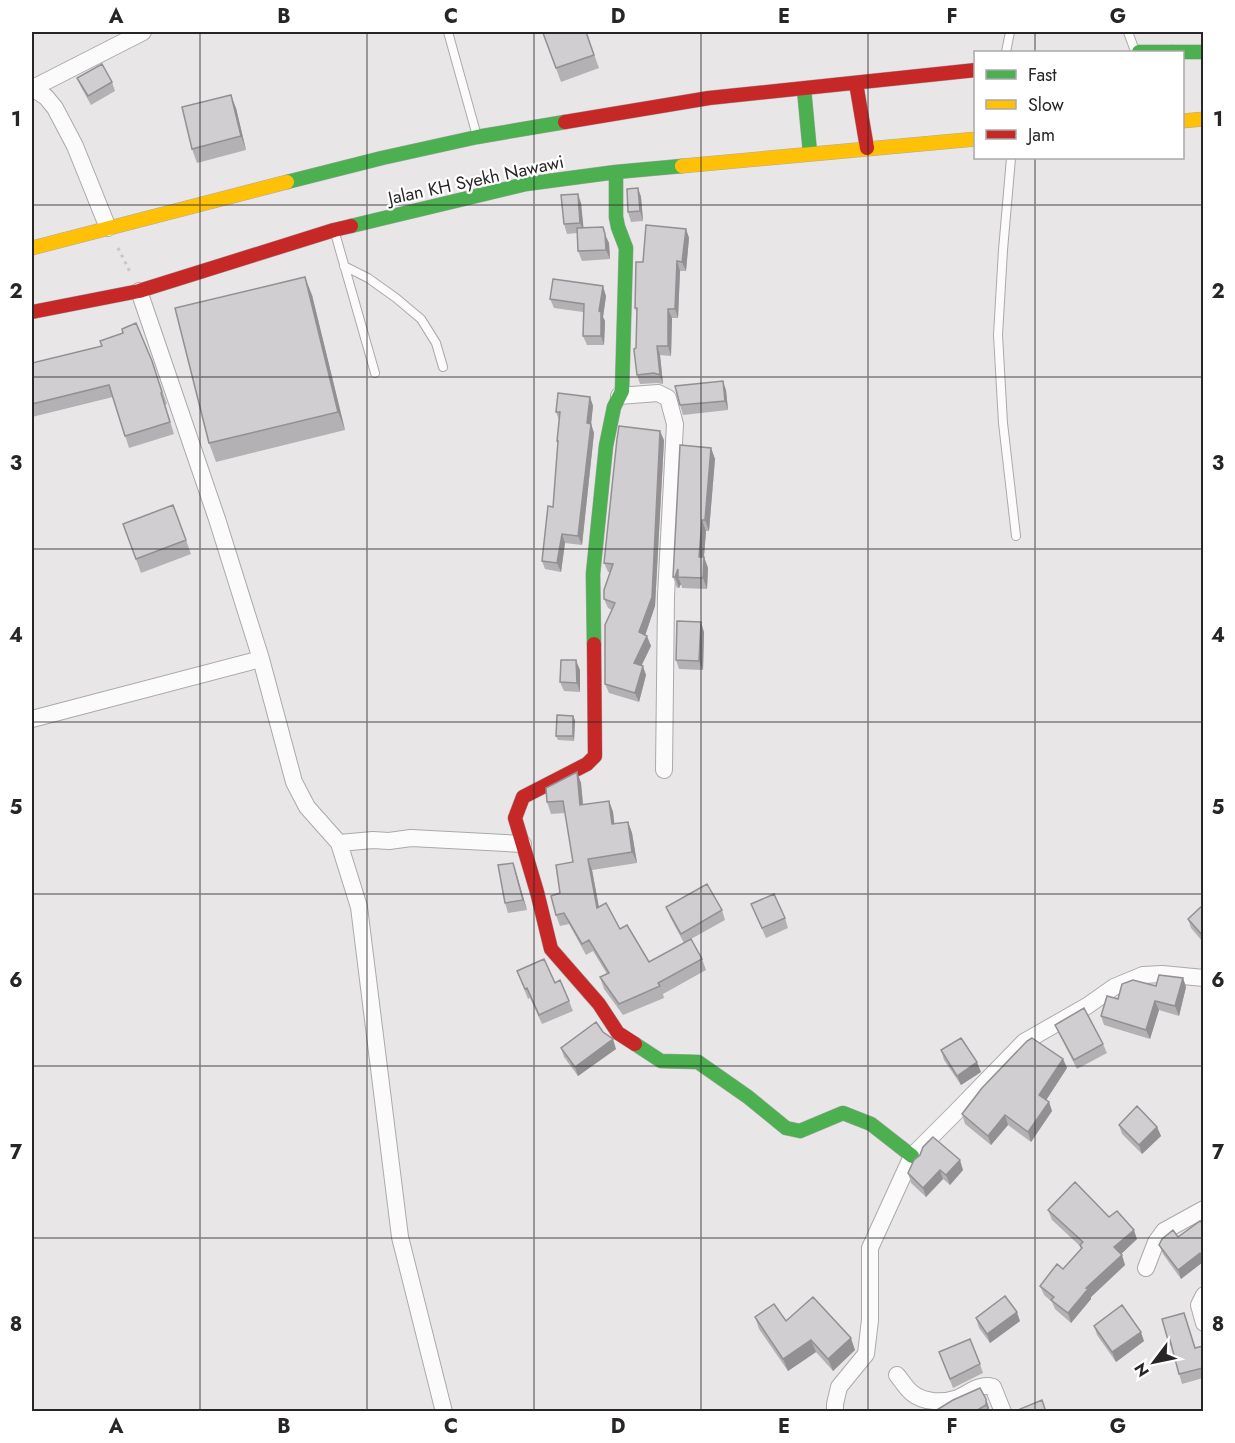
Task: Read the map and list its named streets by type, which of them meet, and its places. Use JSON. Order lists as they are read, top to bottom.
{
  "streets": {
    "main road": ["Jalan KH Syekh Nawawi"]
  },
  "legend": ["Fast", "Slow", "Jam"],
  "north": "bottom left",
  "grid": {
    "columns": [
      "A",
      "B",
      "C",
      "D",
      "E",
      "F",
      "G"
    ],
    "rows": [
      "1",
      "2",
      "3",
      "4",
      "5",
      "6",
      "7",
      "8"
    ]
  }
}
